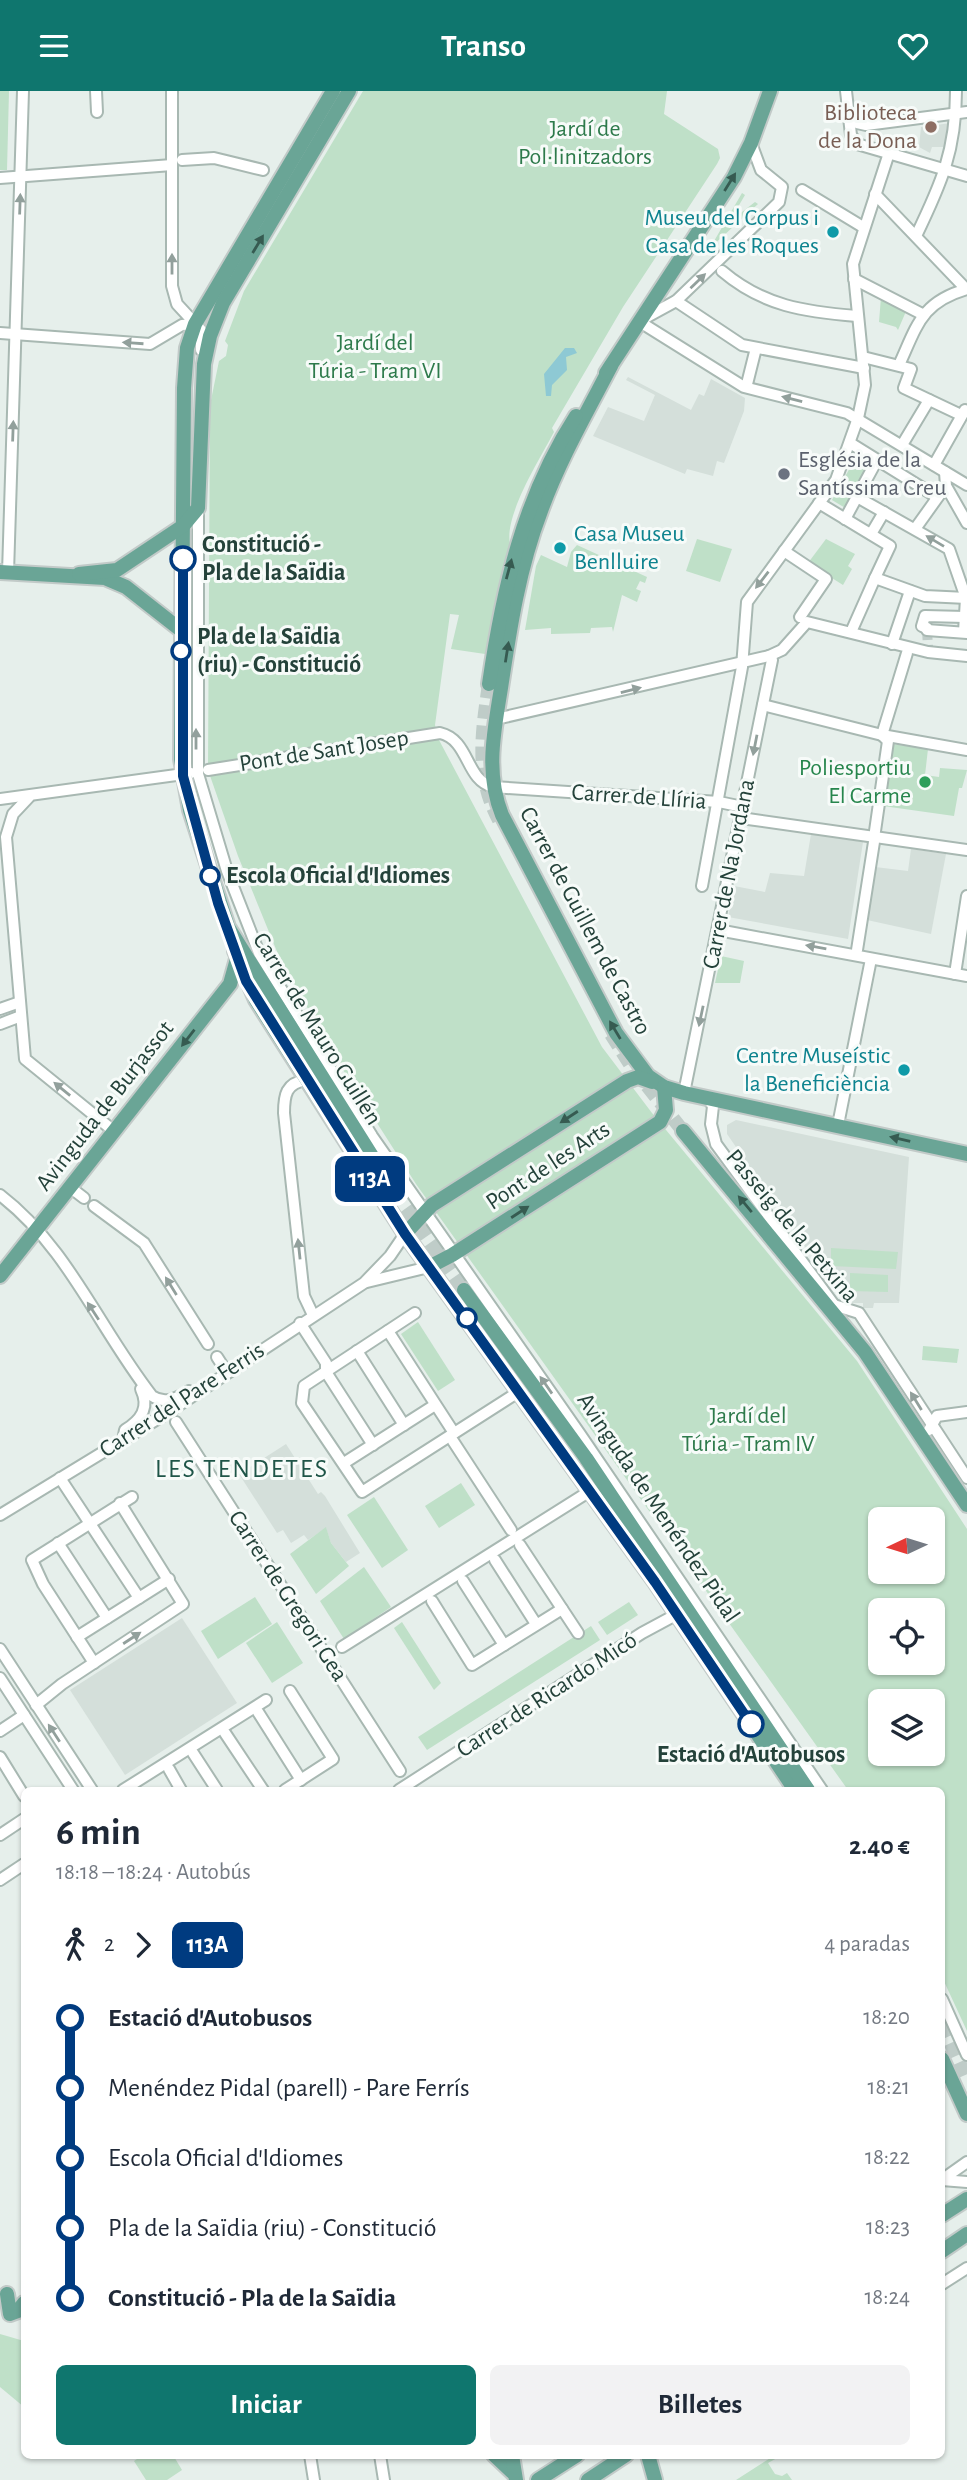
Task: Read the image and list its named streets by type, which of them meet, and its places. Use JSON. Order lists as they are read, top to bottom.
{
  "streets": {
    "main road": [
      "Carrer de Guillem de Castro",
      "Carrer de Mauro Guillén",
      "Avinguda de Burjassot",
      "Pont de les Arts",
      "Passeig de la Petxina",
      "Avinguda de Menéndez Pidal"
    ],
    "street": [
      "Pont de Sant Josep",
      "Carrer de Llíria",
      "Carrer de Na Jordana",
      "Carrer del Pare Ferris",
      "Carrer de Gregori Gea",
      "Carrer de Ricardo Micó"
    ]
  },
  "crossings": [
    ["Pont de Sant Josep", "Carrer de Guillem de Castro"],
    ["Pont de Sant Josep", "Carrer de Mauro Guillén"],
    ["Carrer de Llíria", "Carrer de Na Jordana"],
    ["Carrer de Llíria", "Carrer de Guillem de Castro"],
    ["Carrer de Guillem de Castro", "Pont de les Arts"],
    ["Carrer de Mauro Guillén", "Avinguda de Burjassot"],
    ["Carrer de Mauro Guillén", "Pont de les Arts"],
    ["Carrer de Mauro Guillén", "Carrer del Pare Ferris"],
    ["Carrer de Mauro Guillén", "Avinguda de Menéndez Pidal"],
    ["Pont de les Arts", "Carrer del Pare Ferris"],
    ["Pont de les Arts", "Avinguda de Menéndez Pidal"],
    ["Carrer del Pare Ferris", "Avinguda de Menéndez Pidal"],
    ["Avinguda de Menéndez Pidal", "Carrer de Ricardo Micó"]
  ],
  "one_way": ["Carrer de Guillem de Castro", "Avinguda de Burjassot"],
  "districts": ["LES TENDETES"],
  "parks": ["Jardí de Pol·linitzadors", "Jardí del Túria - Tram VI", "Jardí del Túria - Tram IV"],
  "places": [
    "Biblioteca de la Dona",
    "Museu del Corpus i Casa de les Roques",
    "Església de la Santíssima Creu",
    "Casa Museu Benlluire",
    "Constitució - Pla de la Saïdia",
    "Pla de la Saïdia (riu) - Constitució",
    "Poliesportiu El Carme",
    "Escola Oficial d'Idiomes",
    "Centre Museístic la Beneficiència",
    "Estació d'Autobusos"
  ],
  "lines": ["bus line 113A"],
  "north": "left",
  "page": {
    "header": "Transo",
    "on_map": "113A",
    "heading": ["6 min", "18:18 – 18:24 · Autobús", "2.40 €"],
    "legs": ["2", "113A", "4 paradas"],
    "list": [
      {
        "name": "Estació d'Autobusos",
        "value": "18:20"
      },
      {
        "name": "Menéndez Pidal (parell) - Pare Ferrís",
        "value": "18:21"
      },
      {
        "name": "Escola Oficial d'Idiomes",
        "value": "18:22"
      },
      {
        "name": "Pla de la Saïdia (riu) - Constitució",
        "value": "18:23"
      },
      {
        "name": "Constitució - Pla de la Saïdia",
        "value": "18:24"
      }
    ],
    "buttons": ["Iniciar", "Billetes"]
  }
}
